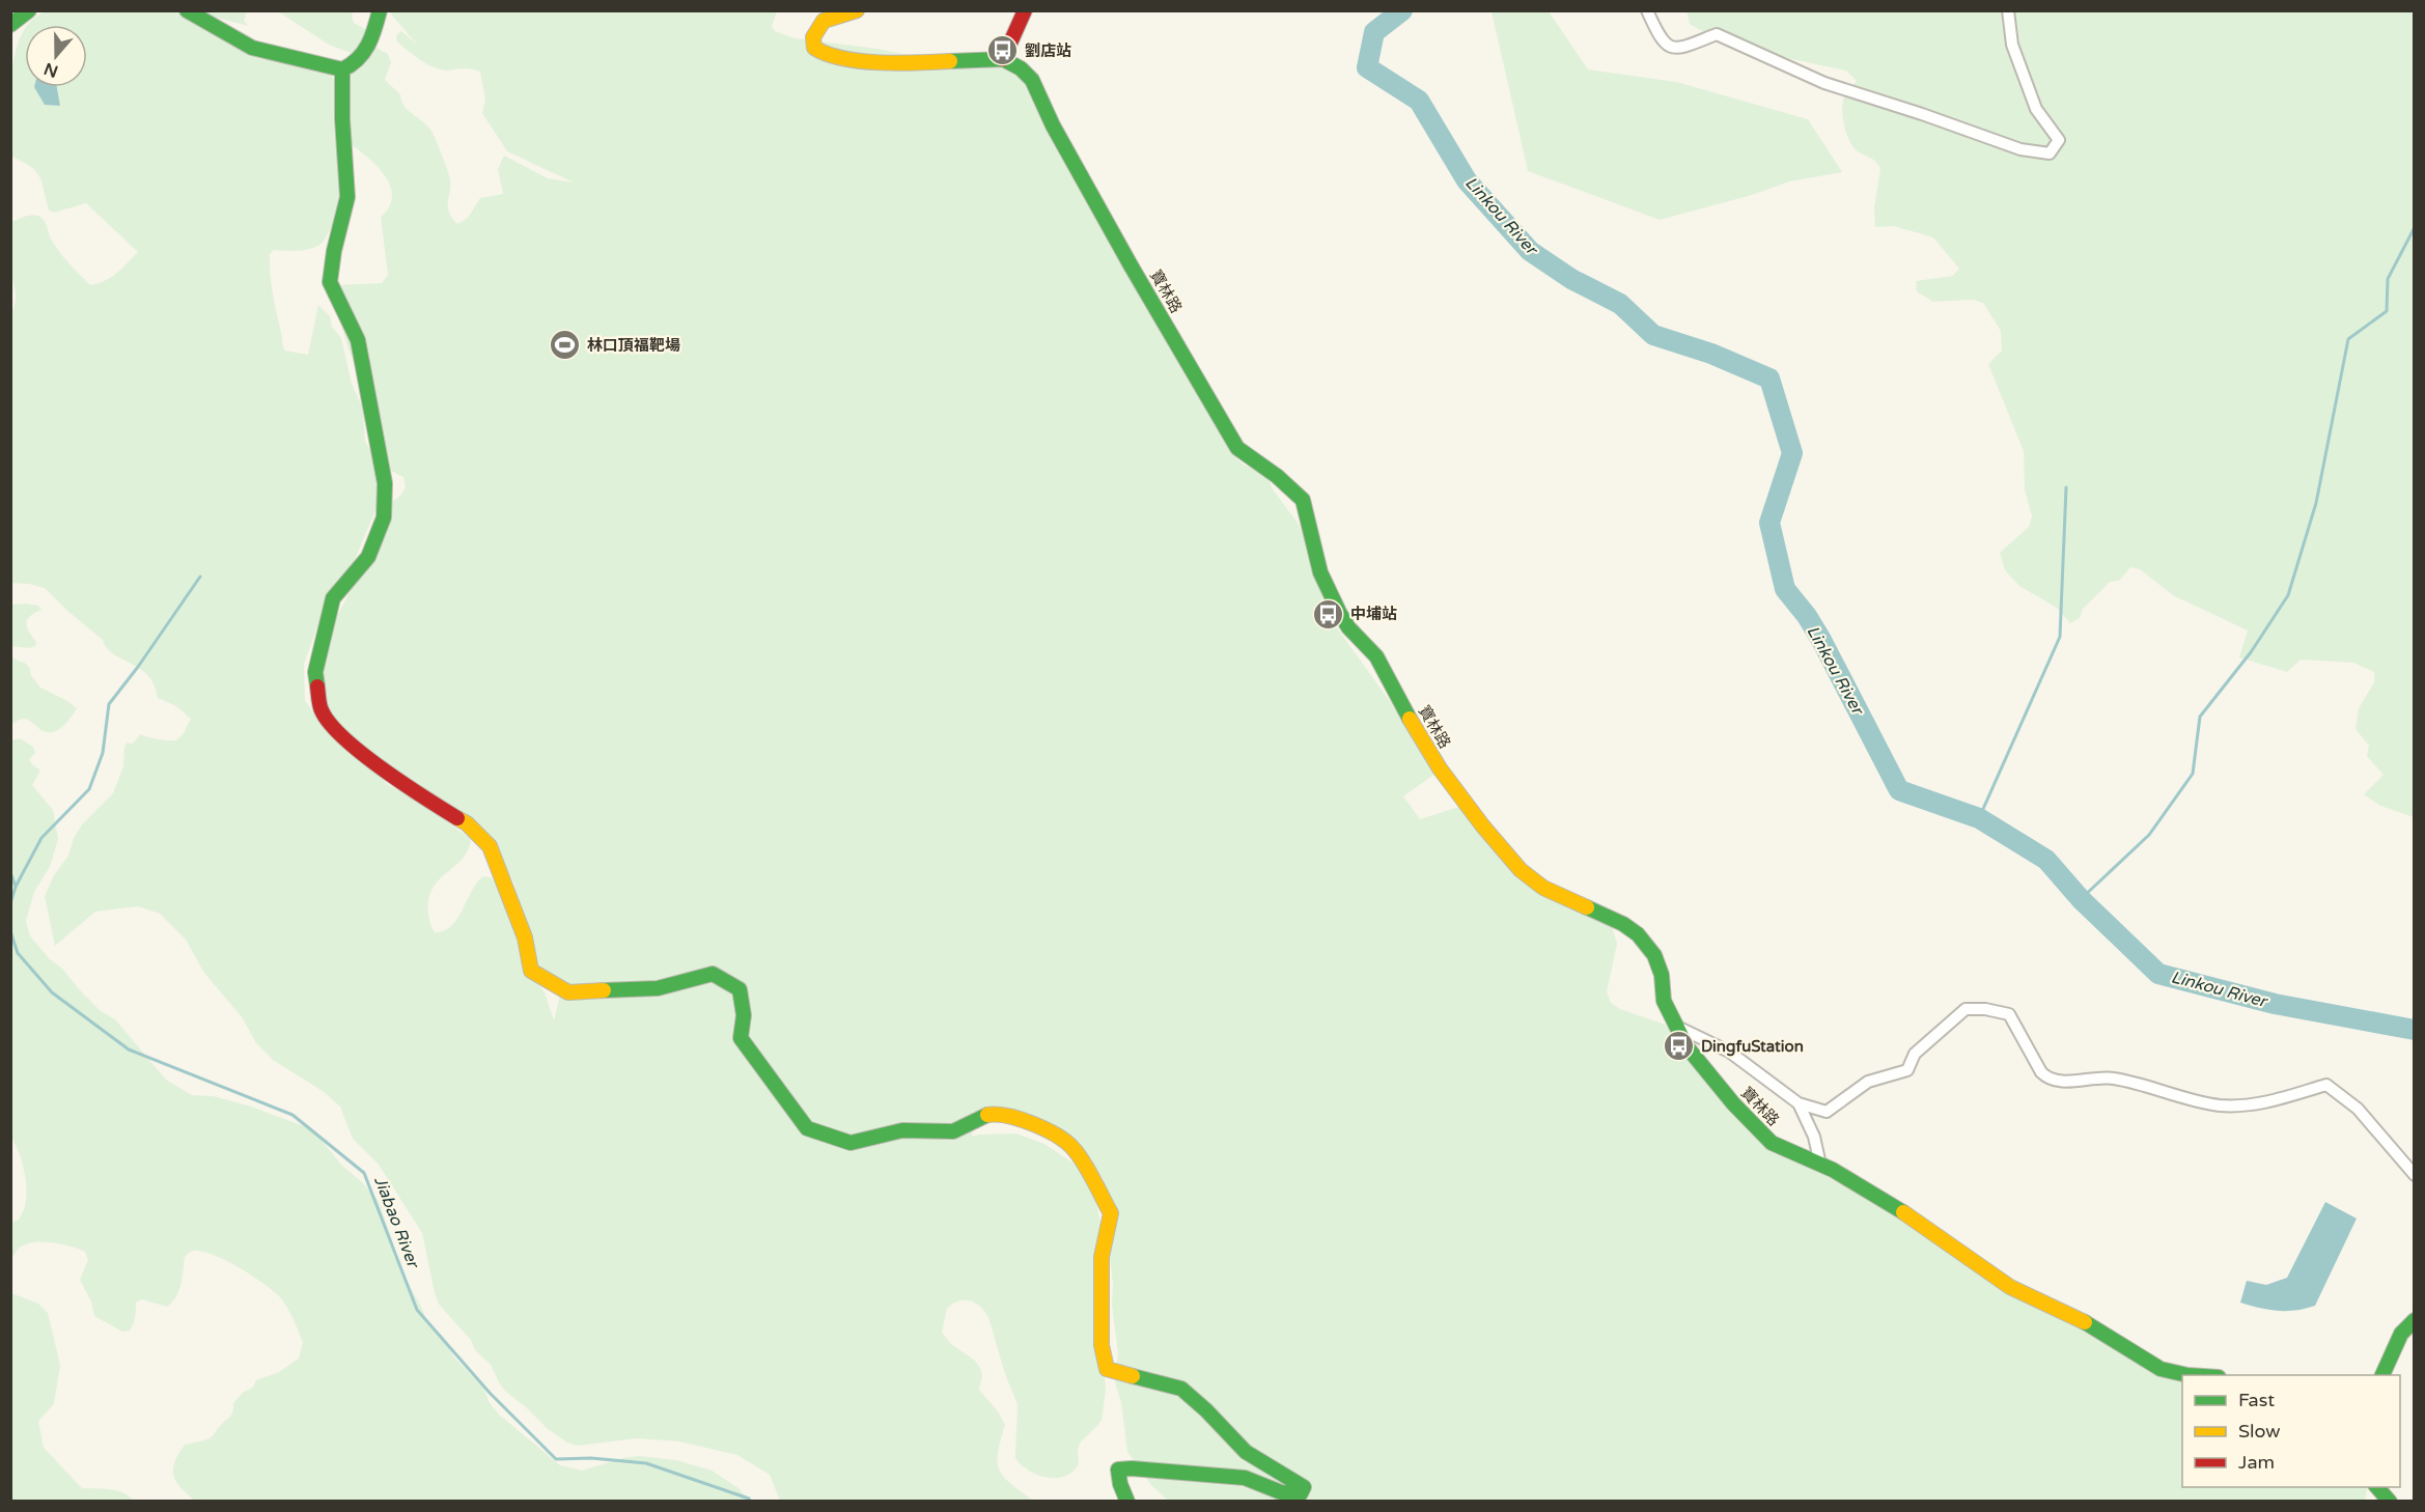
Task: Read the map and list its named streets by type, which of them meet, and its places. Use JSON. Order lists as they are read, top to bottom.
{
  "streets": {
    "street": ["寶林路"]
  },
  "water": ["Linkou River", "Jiabao River"],
  "places": {
    "bus stop": ["劉店站", "中埔站", "DingfuStation"],
    "sports": ["林口頂福靶場"]
  },
  "legend": ["Fast", "Slow", "Jam"],
  "north": "bottom"
}
